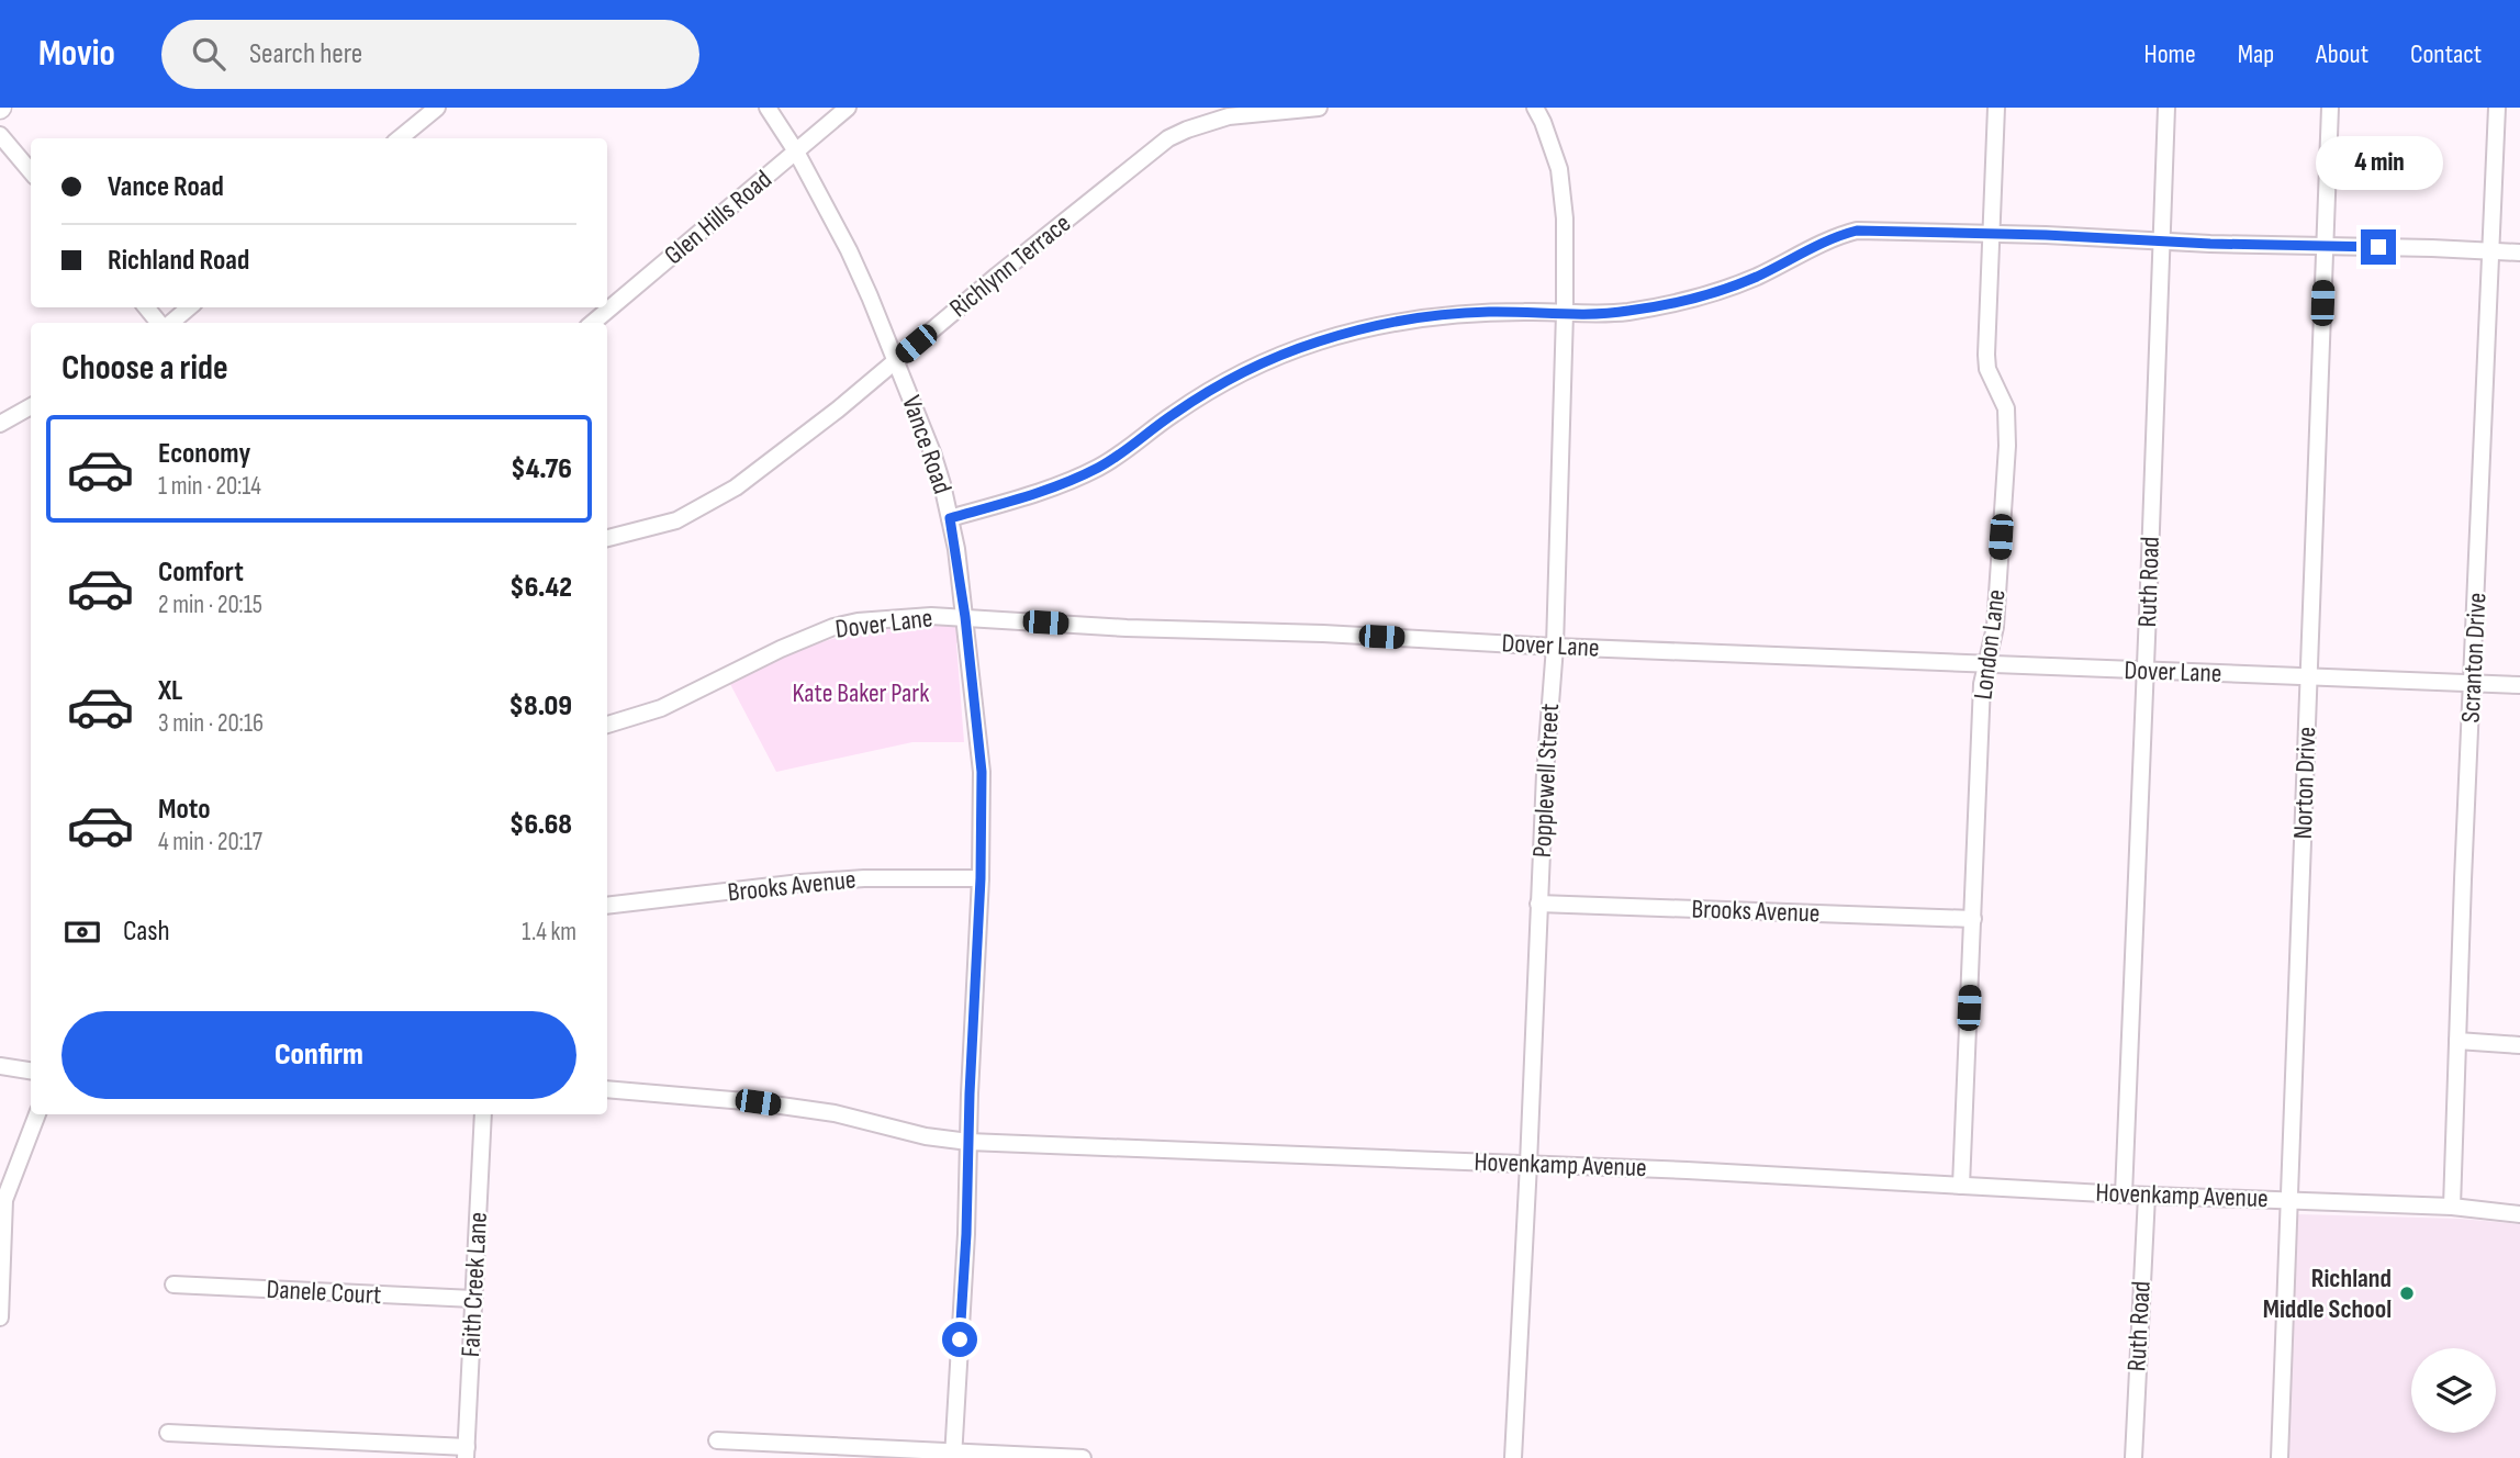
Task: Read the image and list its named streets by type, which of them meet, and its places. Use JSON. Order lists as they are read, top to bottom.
{
  "streets": {
    "street": [
      "Glen Hills Road",
      "Richlynn Terrace",
      "Vance Road",
      "Ruth Road",
      "Dover Lane",
      "London Lane",
      "Scranton Drive",
      "Popplewell Street",
      "Norton Drive",
      "Brooks Avenue",
      "Hovenkamp Avenue",
      "Faith Creek Lane",
      "Danele Court"
    ]
  },
  "crossings": [
    ["Glen Hills Road", "Vance Road"],
    ["Richlynn Terrace", "Vance Road"],
    ["Vance Road", "Dover Lane"],
    ["Vance Road", "Brooks Avenue"],
    ["Vance Road", "Hovenkamp Avenue"],
    ["Ruth Road", "Dover Lane"],
    ["Ruth Road", "Hovenkamp Avenue"],
    ["Dover Lane", "London Lane"],
    ["Dover Lane", "Scranton Drive"],
    ["Dover Lane", "Popplewell Street"],
    ["Dover Lane", "Norton Drive"],
    ["London Lane", "Brooks Avenue"],
    ["London Lane", "Hovenkamp Avenue"],
    ["Scranton Drive", "Hovenkamp Avenue"],
    ["Popplewell Street", "Brooks Avenue"],
    ["Popplewell Street", "Hovenkamp Avenue"],
    ["Norton Drive", "Hovenkamp Avenue"],
    ["Faith Creek Lane", "Danele Court"]
  ],
  "parks": ["Kate Baker Park"],
  "places": ["Richland Middle School"],
  "page": {
    "header": "Movio",
    "search": "Search here",
    "nav": [
      "Home",
      "Map",
      "About",
      "Contact"
    ],
    "bubble": "4 min",
    "banner": ["Vance Road", "Richland Road"],
    "heading": "Choose a ride",
    "list": [
      {
        "name": "Economy",
        "note": "1 min · 20:14",
        "value": "$4.76"
      },
      {
        "name": "Comfort",
        "note": "2 min · 20:15",
        "value": "$6.42"
      },
      {
        "name": "XL",
        "note": "3 min · 20:16",
        "value": "$8.09"
      },
      {
        "name": "Moto",
        "note": "4 min · 20:17",
        "value": "$6.68"
      }
    ],
    "pay": ["Cash", "1.4 km"],
    "buttons": "Confirm"
  }
}
